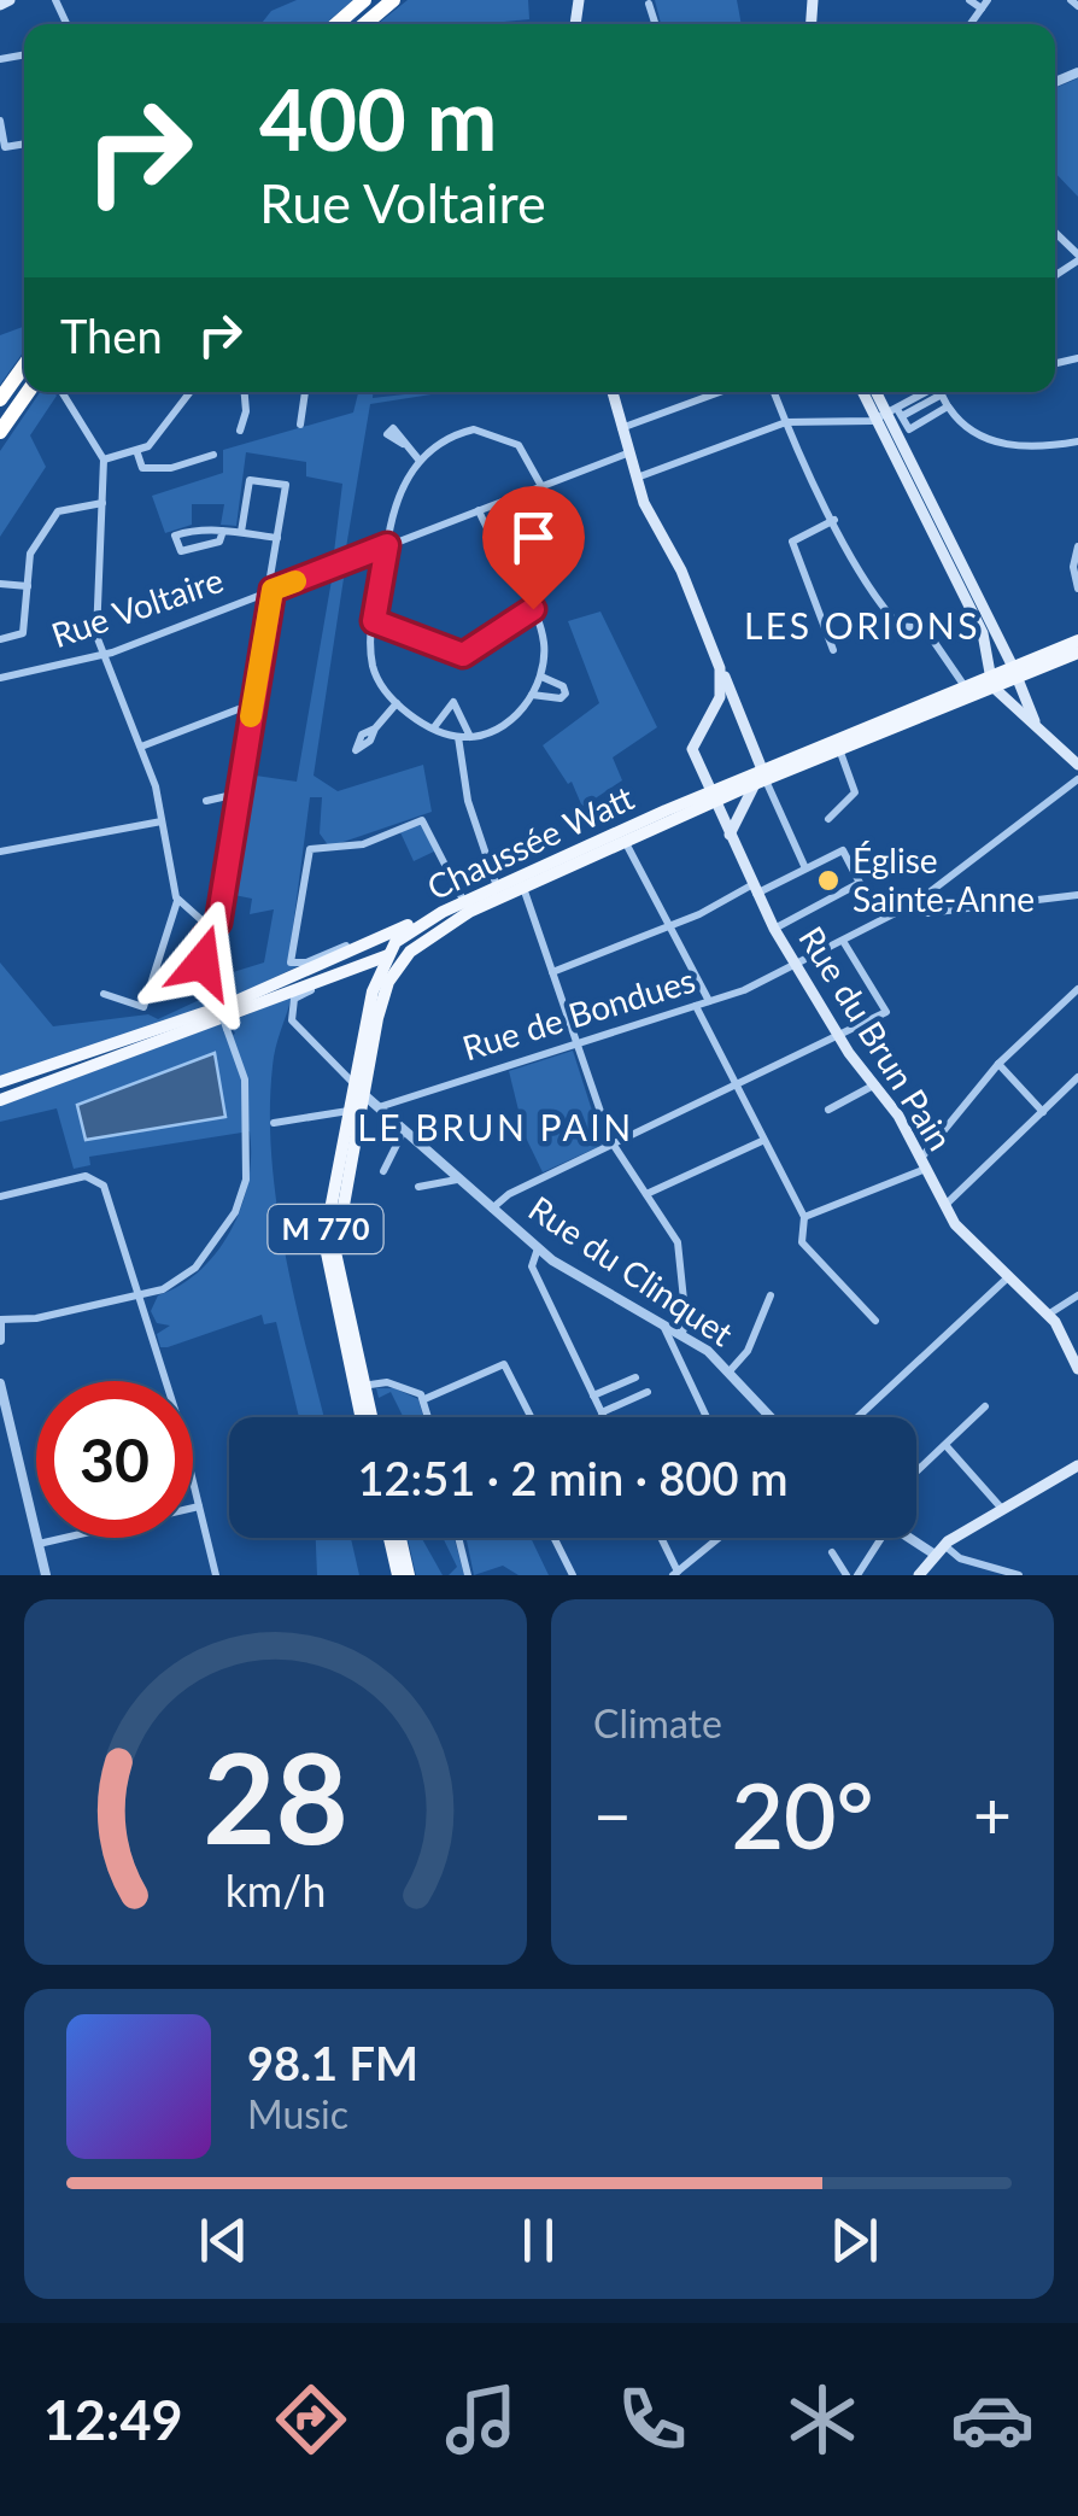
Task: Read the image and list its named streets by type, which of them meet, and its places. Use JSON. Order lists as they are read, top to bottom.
{
  "streets": {
    "main road": ["Chaussée Watt", "Rue du Brun Pain", "M 770"],
    "street": ["Rue Voltaire", "Rue de Bondues", "Rue du Clinquet"]
  },
  "crossings": [
    ["Rue Voltaire", "Rue du Brun Pain"],
    ["Chaussée Watt", "Rue du Brun Pain"],
    ["Chaussée Watt", "M 770"],
    ["Chaussée Watt", "Rue du Clinquet"],
    ["Rue de Bondues", "Rue du Brun Pain"],
    ["Rue de Bondues", "Rue du Clinquet"],
    ["Rue du Brun Pain", "M 770"]
  ],
  "districts": ["LES ORIONS", "LE BRUN PAIN"],
  "places": ["Église Sainte-Anne"],
  "page": {
    "turn": ["400 m", "Rue Voltaire"],
    "then": "Then",
    "limit": "30",
    "trip": "12:51 · 2 min · 800 m",
    "tile": "Climate",
    "heat": ["−", "20°", "+"],
    "song": ["98.1 FM", "Music"],
    "tabs": "12:49",
    "gauge": ["28", "km/h"]
  }
}
